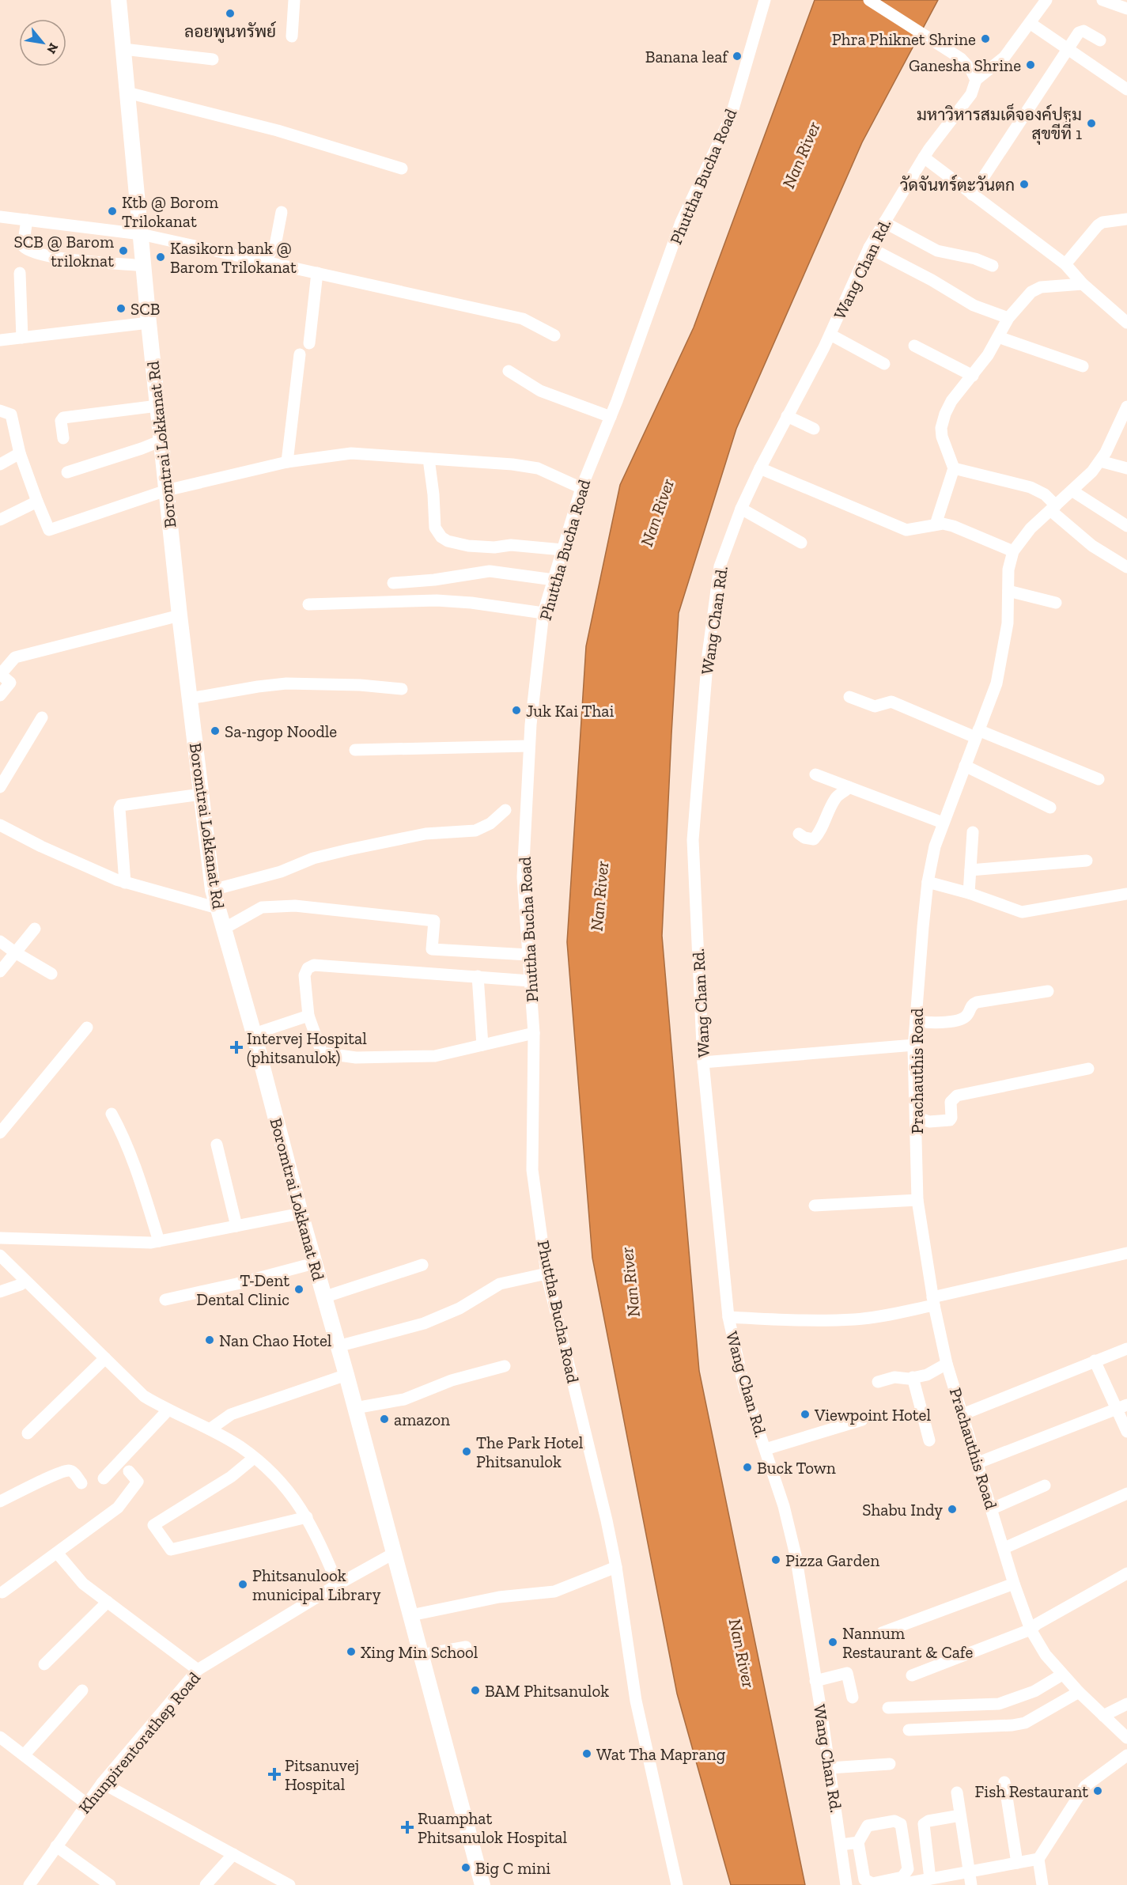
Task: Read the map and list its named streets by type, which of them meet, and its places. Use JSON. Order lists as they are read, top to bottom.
{
  "streets": {
    "main road": ["Boromtrai Lokkanat Rd"],
    "street": [
      "Phuttha Bucha Road",
      "Wang Chan Rd.",
      "Prachauthis Road",
      "Khunpirentorathep Road"
    ]
  },
  "crossings": [
    ["Boromtrai Lokkanat Rd", "Khunpirentorathep Road"]
  ],
  "water": ["Nan River"],
  "places": {
    "other": [
      "ลอยพูนทรัพย์",
      "Phra Phiknet Shrine",
      "Banana leaf",
      "Ganesha Shrine",
      "มหาวิหารสมเด็จองค์ปฐม สุขขีที่ 1",
      "วัดจันทร์ตะวันตก",
      "Ktb @ Borom Trilokanat",
      "SCB @ Barom triloknat",
      "Kasikorn bank @ Barom Trilokanat",
      "SCB",
      "Juk Kai Thai",
      "Sa-ngop Noodle",
      "T-Dent Dental Clinic",
      "Nan Chao Hotel",
      "Viewpoint Hotel",
      "amazon",
      "The Park Hotel Phitsanulok",
      "Buck Town",
      "Shabu Indy",
      "Pizza Garden",
      "Phitsanulook municipal Library",
      "Nannum Restaurant & Cafe",
      "Xing Min School",
      "BAM Phitsanulok",
      "Wat Tha Maprang",
      "Fish Restaurant",
      "Big C mini"
    ],
    "health": ["Intervej Hospital (phitsanulok)", "Pitsanuvej Hospital", "Ruamphat Phitsanulok Hospital"]
  },
  "north": "bottom right"
}
